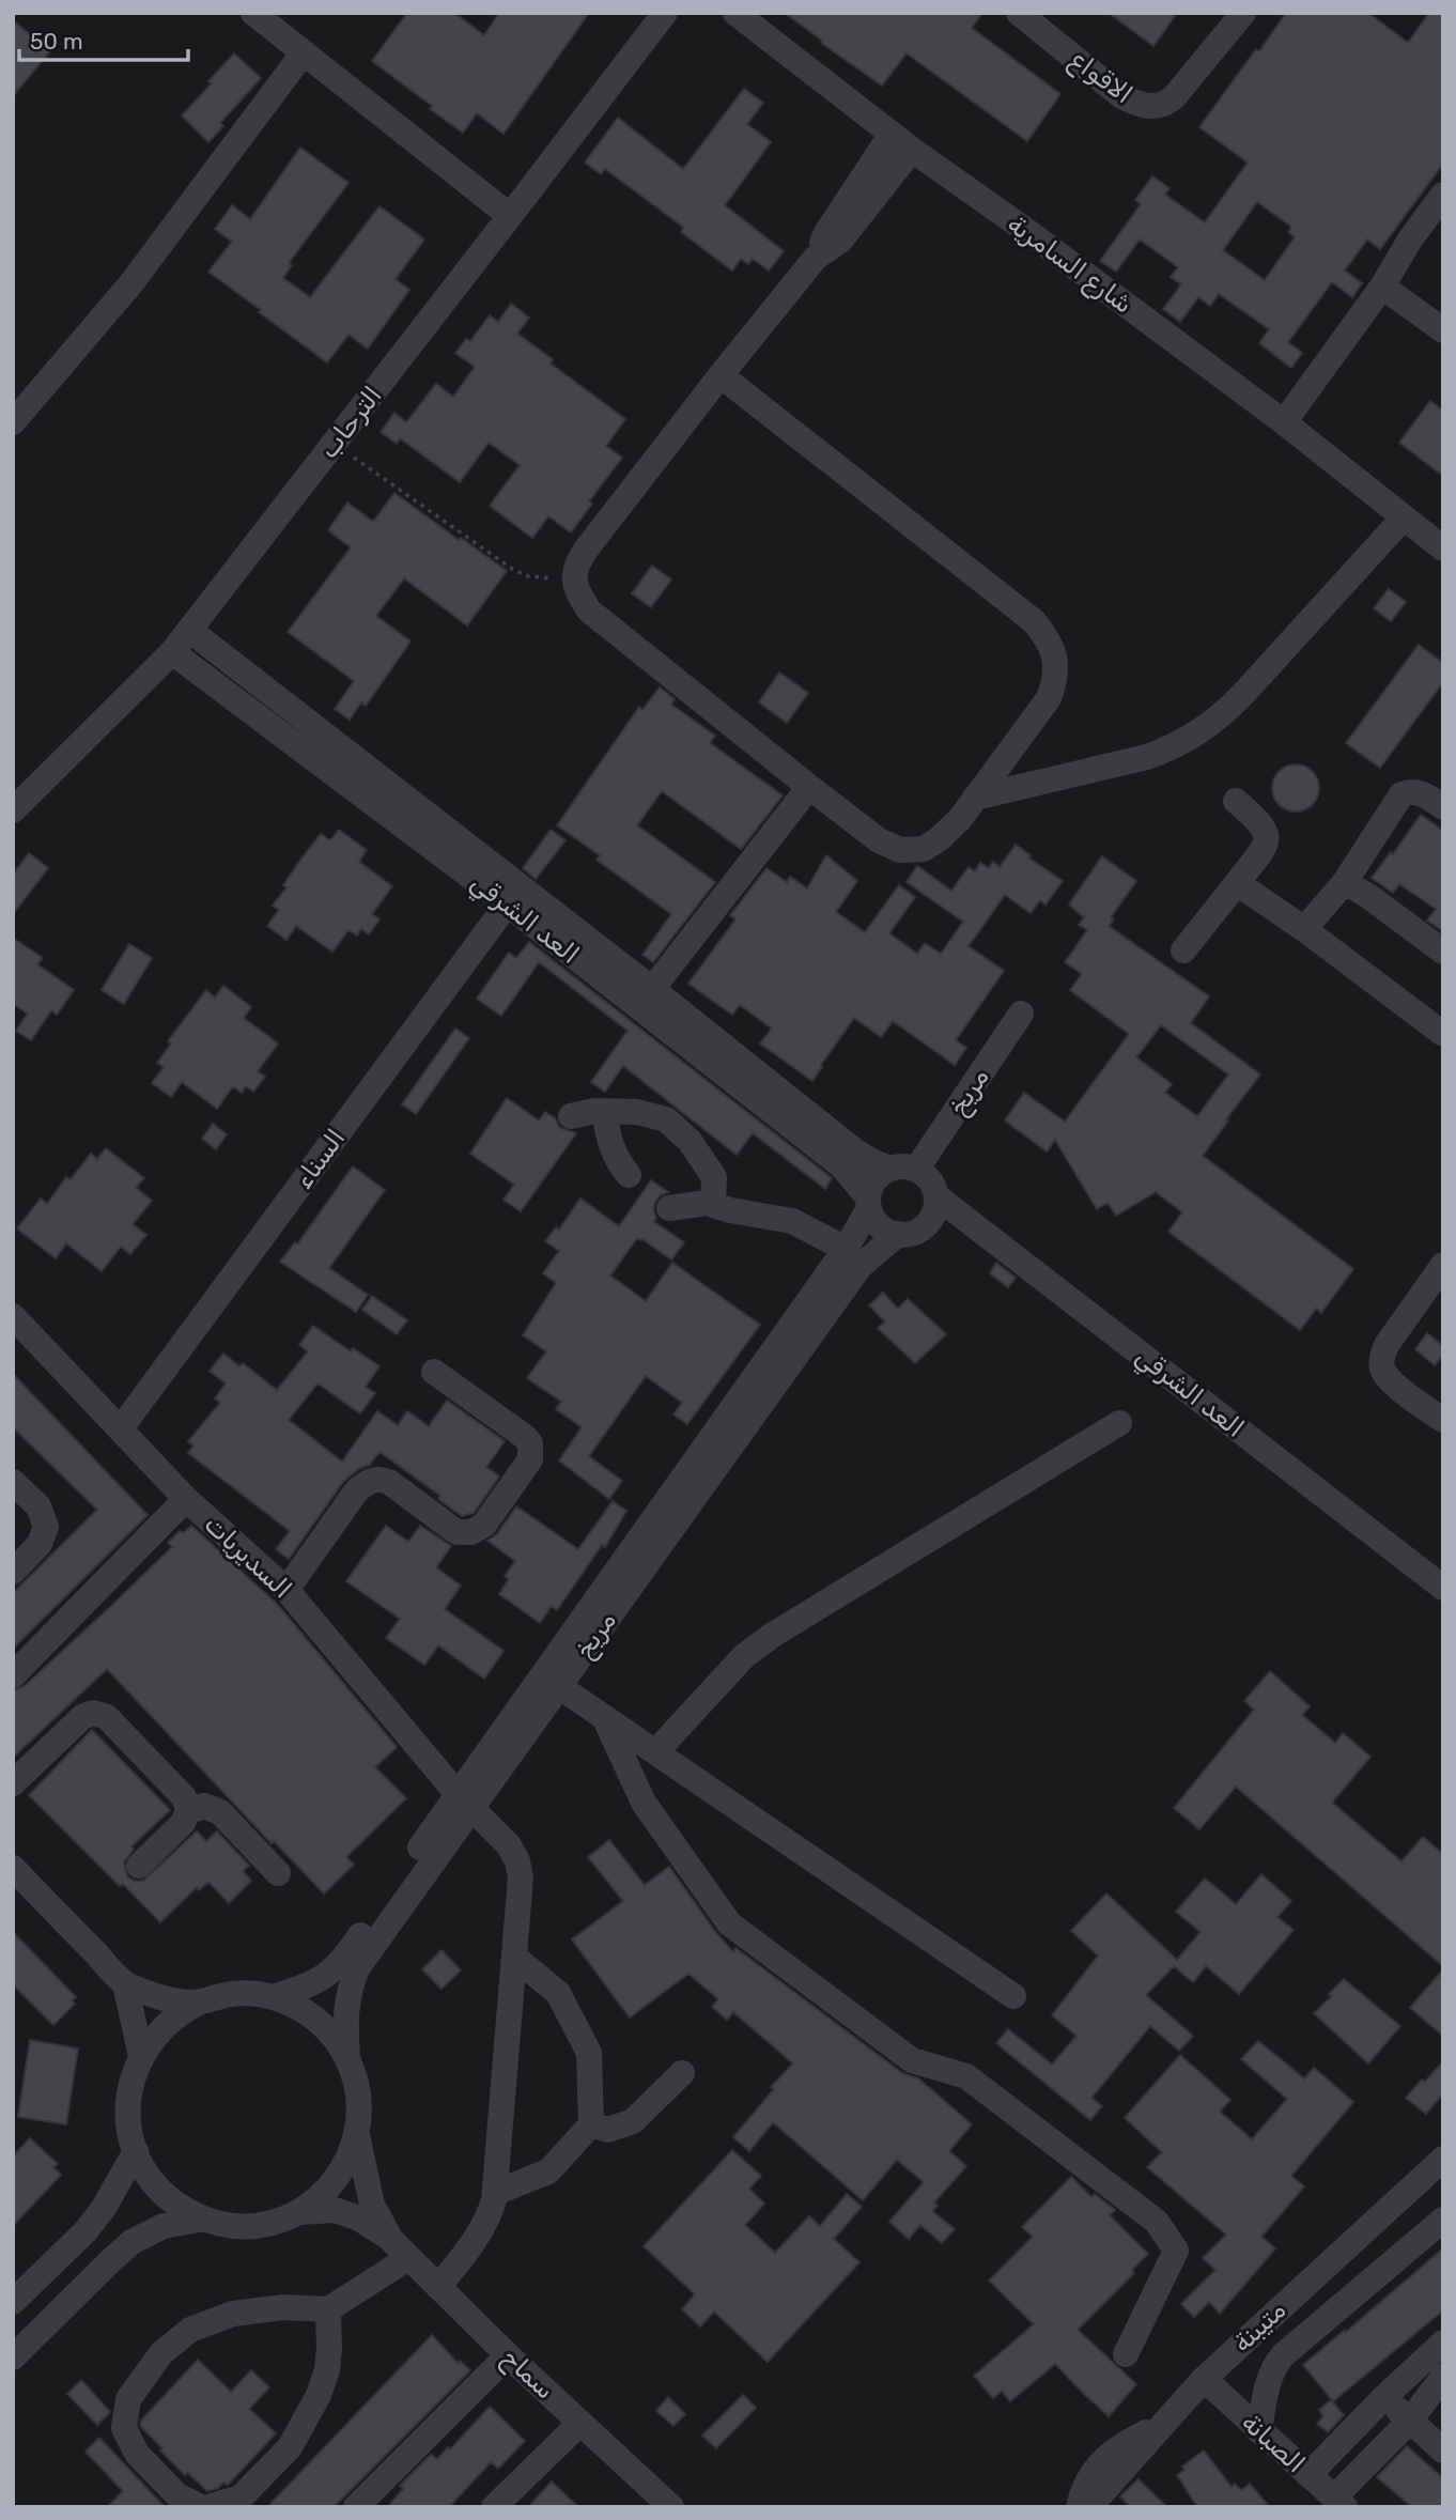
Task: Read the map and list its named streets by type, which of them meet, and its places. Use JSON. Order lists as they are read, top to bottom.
{
  "streets": {
    "street": [
      "الاقواع",
      "شارع السامرية",
      "الترحاب",
      "العد الشرقي",
      "مريخ",
      "السناء",
      "السديريات",
      "متيبنة",
      "سماح",
      "الصبانة"
    ]
  },
  "crossings": [
    ["الترحاب", "العد الشرقي"],
    ["العد الشرقي", "مريخ"],
    ["العد الشرقي", "السناء"],
    ["مريخ", "السديريات"],
    ["مريخ", "سماح"],
    ["السناء", "السديريات"],
    ["السديريات", "سماح"],
    ["متيبنة", "الصبانة"]
  ],
  "scale_bar": "50 m"
}
